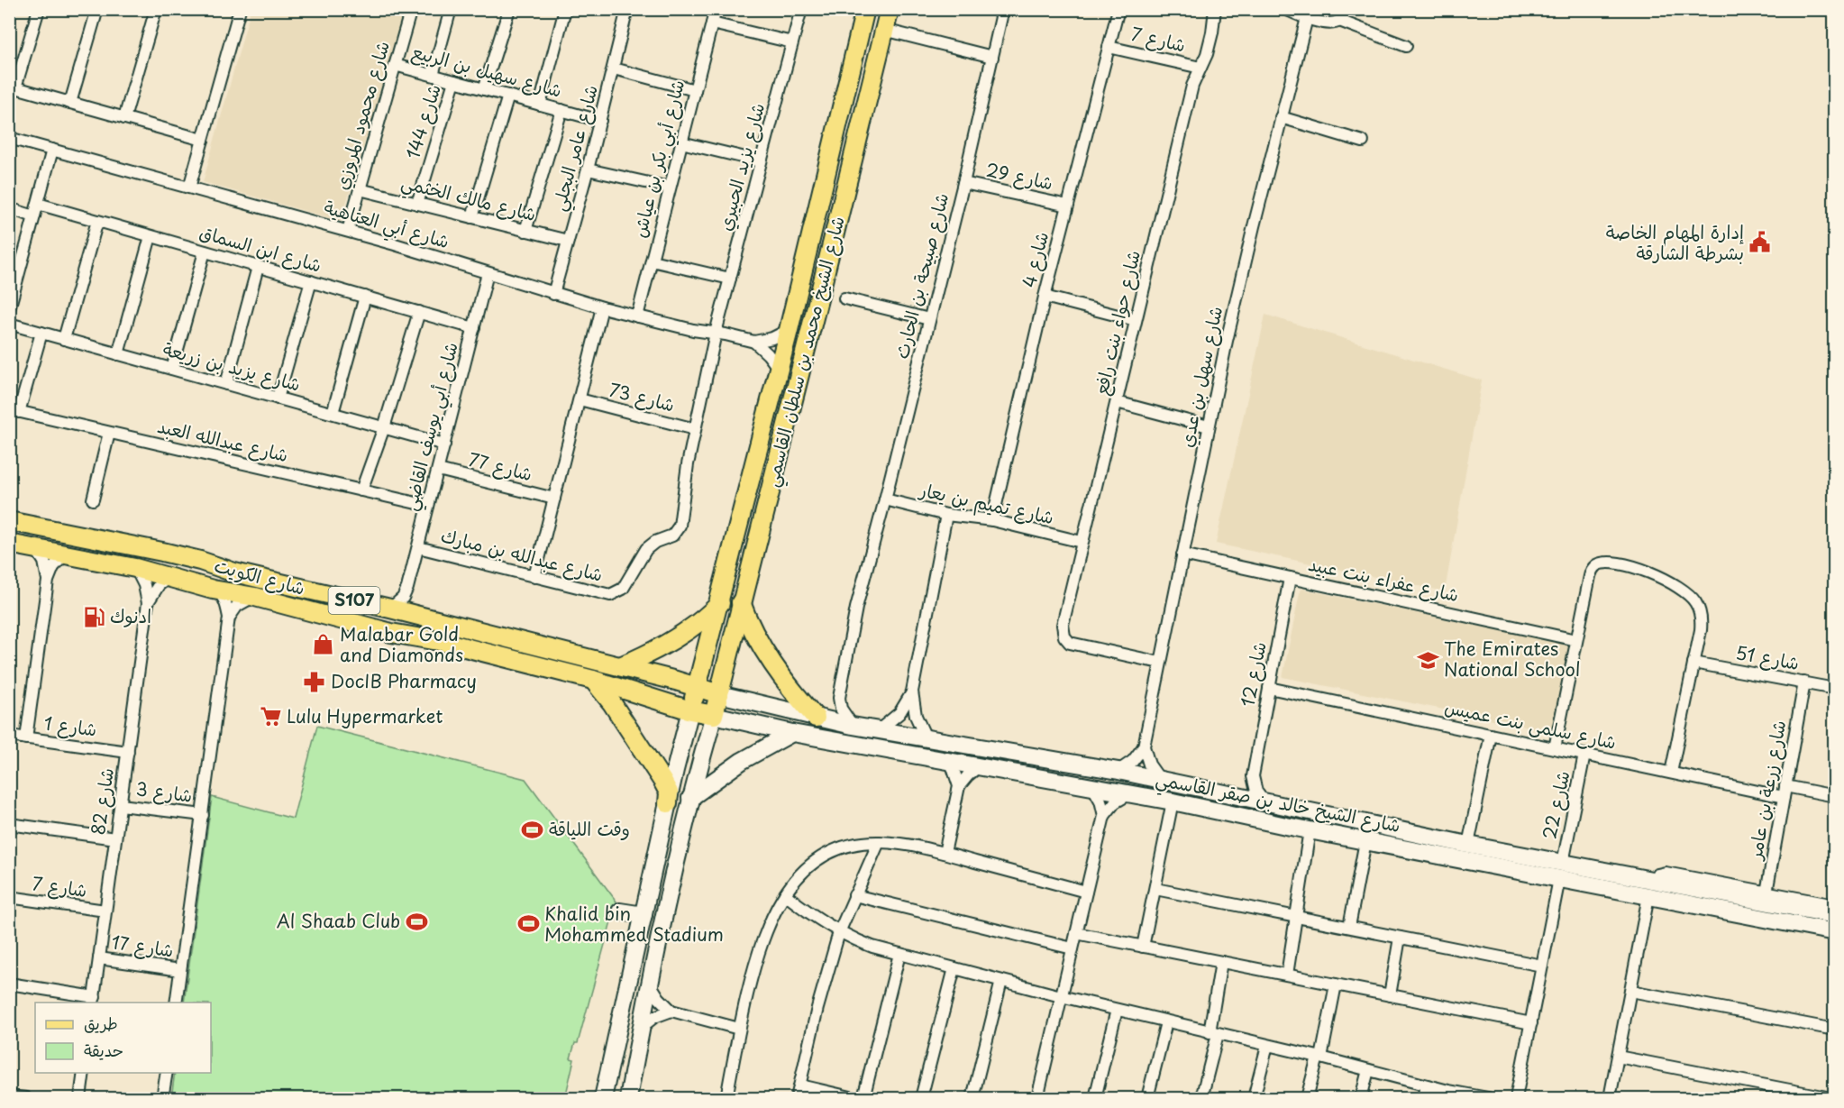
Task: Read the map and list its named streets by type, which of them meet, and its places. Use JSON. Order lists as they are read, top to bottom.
{
  "streets": {
    "main road": [
      "شارع الشيخ محمد بن سلطان القاسمي",
      "شارع الكويت",
      "S107",
      "شارع الشيخ خالد بن صقر القاسمي"
    ],
    "street": [
      "شارع 7",
      "شارع سهيل بن الربيع",
      "شارع محمود المروزي",
      "شارع 144",
      "شارع عامر البجلي",
      "شارع أبي بكر بن عياش",
      "شارع يزيد الحبيري",
      "شارع 29",
      "شارع مالك الخثمي",
      "شارع أبي العتاهية",
      "شارع ابن السماق",
      "شارع 4",
      "شارع صبيحة بن الحارث",
      "شارع حواء بنت رافع",
      "شارع يزيد بن زريعة",
      "شارع سهل بن عدي",
      "شارع 73",
      "شارع أبي يوسف القاضي",
      "شارع عبدالله العبد",
      "شارع 77",
      "شارع تميم بن يعار",
      "شارع عبدالله بن مبارك",
      "شارع عفراء بنت عبيد",
      "شارع 51",
      "شارع 12",
      "شارع سلمى بنت عميس",
      "شارع 1",
      "شارع زرعة بن عامر",
      "شارع 3",
      "شارع 82",
      "شارع 22",
      "شارع 17"
    ]
  },
  "crossings": [
    ["شارع 7", "شارع 4"],
    ["شارع 7", "شارع حواء بنت رافع"],
    ["شارع 7", "شارع 82"],
    ["شارع سهيل بن الربيع", "شارع محمود المروزي"],
    ["شارع سهيل بن الربيع", "شارع 144"],
    ["شارع سهيل بن الربيع", "شارع عامر البجلي"],
    ["شارع محمود المروزي", "شارع مالك الخثمي"],
    ["شارع محمود المروزي", "شارع أبي العتاهية"],
    ["شارع 144", "شارع مالك الخثمي"],
    ["شارع عامر البجلي", "شارع مالك الخثمي"],
    ["شارع عامر البجلي", "شارع أبي العتاهية"],
    ["شارع أبي بكر بن عياش", "شارع أبي العتاهية"],
    ["شارع يزيد الحبيري", "شارع أبي العتاهية"],
    ["شارع يزيد الحبيري", "شارع عبدالله بن مبارك"],
    ["شارع 29", "شارع 4"],
    ["شارع 29", "شارع صبيحة بن الحارث"],
    ["شارع أبي العتاهية", "شارع الشيخ محمد بن سلطان القاسمي"],
    ["شارع أبي العتاهية", "شارع أبي يوسف القاضي"],
    ["شارع أبي العتاهية", "شارع عبدالله بن مبارك"],
    ["شارع ابن السماق", "شارع أبي يوسف القاضي"],
    ["شارع 4", "شارع تميم بن يعار"],
    ["شارع صبيحة بن الحارث", "شارع تميم بن يعار"],
    ["شارع صبيحة بن الحارث", "شارع الشيخ خالد بن صقر القاسمي"],
    ["شارع حواء بنت رافع", "شارع سهل بن عدي"],
    ["شارع حواء بنت رافع", "شارع تميم بن يعار"],
    ["شارع الشيخ محمد بن سلطان القاسمي", "شارع الكويت"],
    ["شارع الشيخ محمد بن سلطان القاسمي", "شارع الشيخ خالد بن صقر القاسمي"],
    ["شارع يزيد بن زريعة", "شارع أبي يوسف القاضي"],
    ["شارع سهل بن عدي", "شارع عفراء بنت عبيد"],
    ["شارع 73", "شارع عبدالله بن مبارك"],
    ["شارع أبي يوسف القاضي", "شارع عبدالله العبد"],
    ["شارع أبي يوسف القاضي", "شارع 77"],
    ["شارع أبي يوسف القاضي", "شارع عبدالله بن مبارك"],
    ["شارع أبي يوسف القاضي", "شارع الكويت"],
    ["شارع الكويت", "شارع 82"],
    ["شارع الكويت", "شارع الشيخ خالد بن صقر القاسمي"],
    ["شارع عفراء بنت عبيد", "شارع 12"],
    ["شارع 51", "شارع زرعة بن عامر"],
    ["شارع 12", "شارع سلمى بنت عميس"],
    ["شارع سلمى بنت عميس", "شارع زرعة بن عامر"],
    ["شارع سلمى بنت عميس", "شارع 22"],
    ["شارع 1", "شارع 82"],
    ["شارع زرعة بن عامر", "شارع الشيخ خالد بن صقر القاسمي"],
    ["شارع 3", "شارع 82"],
    ["شارع 82", "شارع 17"],
    ["شارع الشيخ خالد بن صقر القاسمي", "شارع 22"]
  ],
  "places": {
    "public building": ["إدارة المهام الخاصة بشرطة الشارقة"],
    "fuel station": ["ادنوك"],
    "shop": ["Malabar Gold and Diamonds"],
    "school or university": ["The Emirates National School"],
    "pharmacy": ["DocIB Pharmacy"],
    "supermarket": ["Lulu Hypermarket"],
    "sports": ["وقت اللياقة", "Al Shaab Club", "Khalid bin Mohammed Stadium"]
  },
  "legend": ["طريق", "حديقة"]
}
